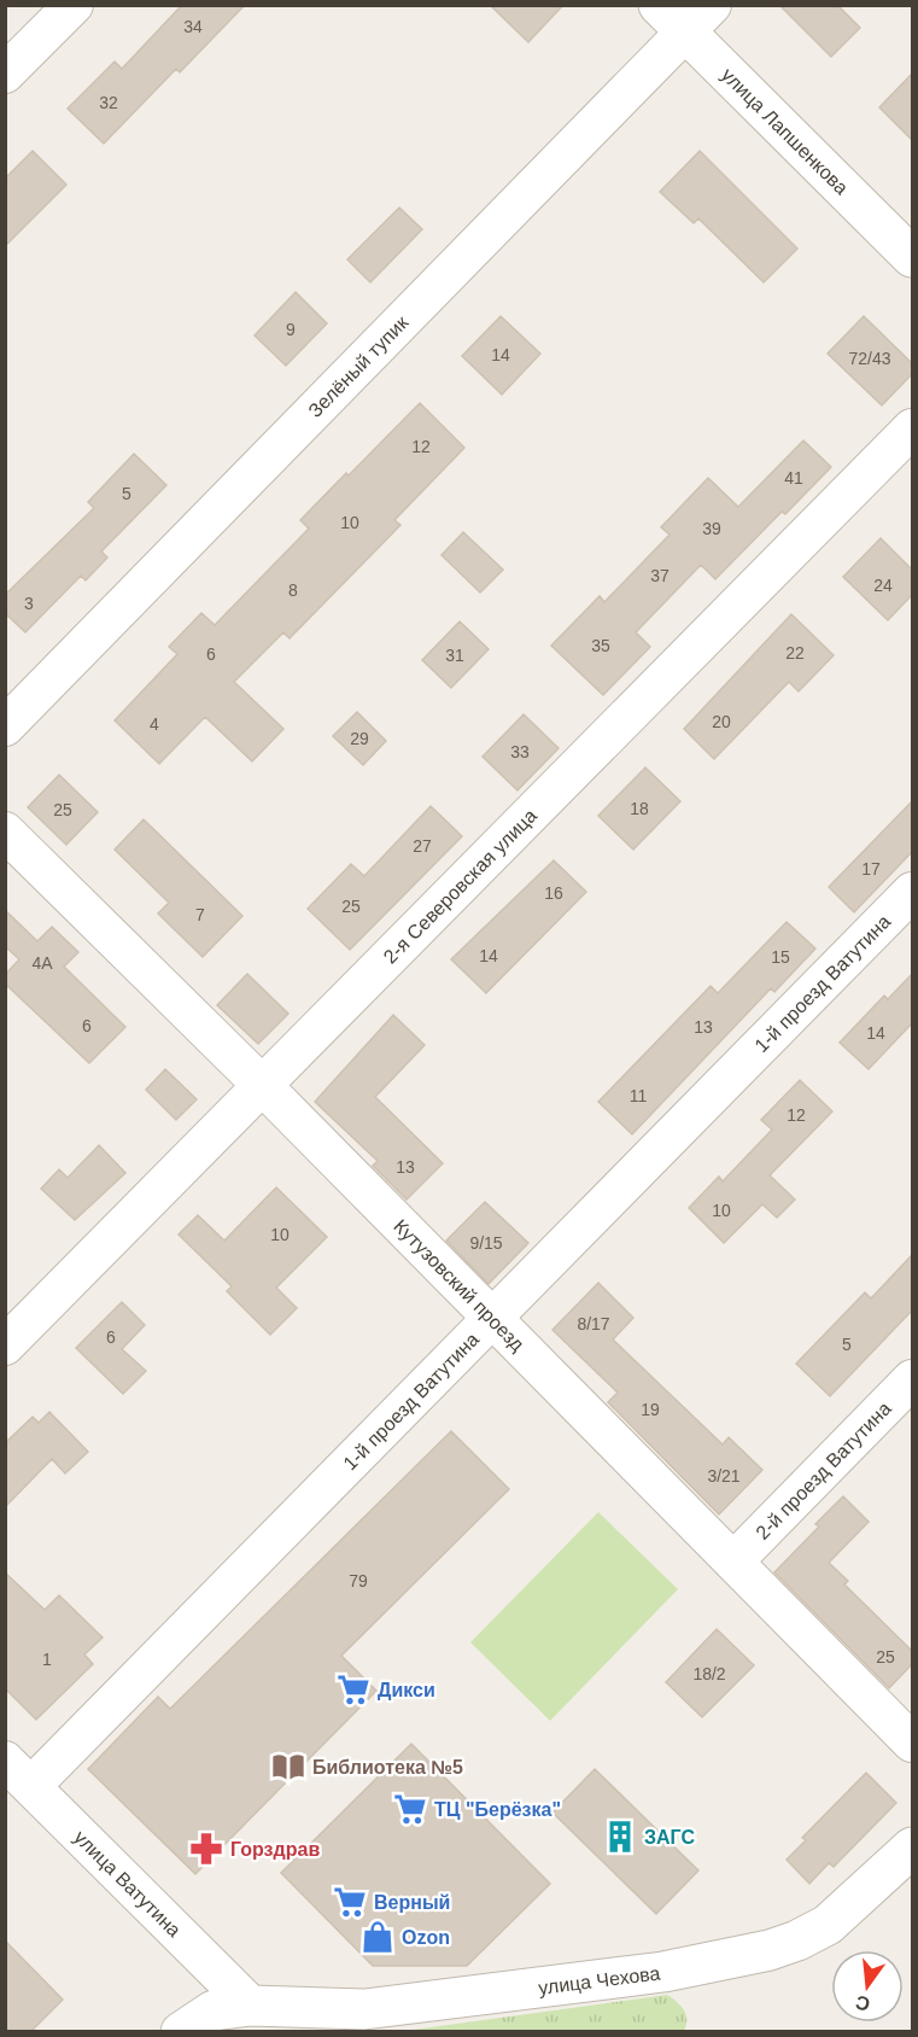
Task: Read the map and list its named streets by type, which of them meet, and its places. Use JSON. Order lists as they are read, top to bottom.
{
  "streets": {
    "street": [
      "улица Лапшенкова",
      "Зелёный тупик",
      "2-я Северовская улица",
      "1-й проезд Ватутина",
      "Кутузовский проезд",
      "2-й проезд Ватутина",
      "улица Ватутина",
      "улица Чехова"
    ]
  },
  "crossings": [
    ["улица Лапшенкова", "Зелёный тупик"],
    ["2-я Северовская улица", "Кутузовский проезд"],
    ["1-й проезд Ватутина", "Кутузовский проезд"],
    ["1-й проезд Ватутина", "улица Ватутина"],
    ["Кутузовский проезд", "2-й проезд Ватутина"],
    ["улица Ватутина", "улица Чехова"]
  ],
  "places": {
    "supermarket": ["Дикси", "ТЦ \"Берёзка\"", "Верный"],
    "library": ["Библиотека №5"],
    "building": ["ЗАГС"],
    "pharmacy": ["Горздрав"],
    "shop": ["Ozon"]
  },
  "house_numbers": [
    "34",
    "32",
    "9",
    "14",
    "72/43",
    "12",
    "41",
    "5",
    "10",
    "39",
    "37",
    "24",
    "8",
    "3",
    "35",
    "22",
    "6",
    "31",
    "20",
    "4",
    "29",
    "33",
    "18",
    "25",
    "27",
    "17",
    "16",
    "25",
    "7",
    "14",
    "15",
    "4А",
    "6",
    "13",
    "14",
    "11",
    "12",
    "13",
    "10",
    "10",
    "9/15",
    "8/17",
    "6",
    "5",
    "19",
    "3/21",
    "79",
    "25",
    "1",
    "18/2"
  ],
  "north": "bottom"
}
